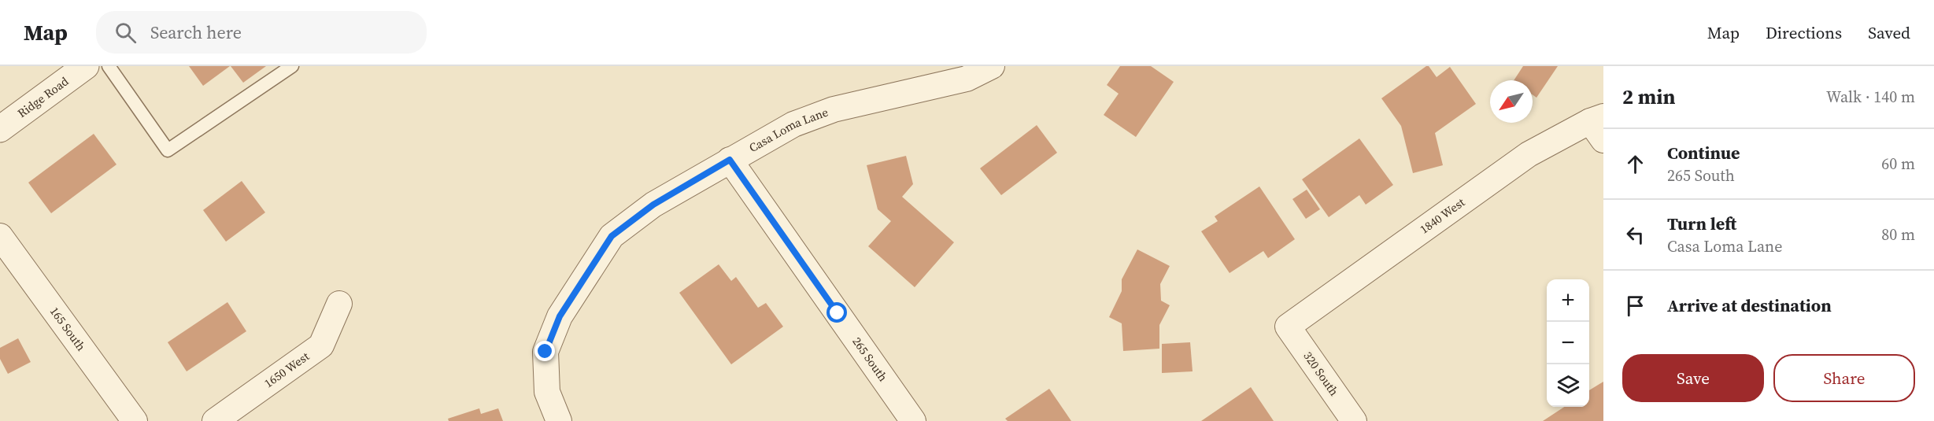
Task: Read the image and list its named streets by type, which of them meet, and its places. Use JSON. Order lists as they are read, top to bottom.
{
  "streets": {
    "street": [
      "Ridge Road",
      "Casa Loma Lane",
      "1840 West",
      "165 South",
      "265 South",
      "1650 West",
      "320 South"
    ]
  },
  "crossings": [
    ["Casa Loma Lane", "265 South"],
    ["1840 West", "320 South"]
  ],
  "north": "bottom left",
  "page": {
    "header": "Map",
    "search": "Search here",
    "nav": ["Map", "Directions", "Saved"],
    "heading": ["2 min", "Walk · 140 m"],
    "list": [
      ["Continue", "265 South", "60 m"],
      ["Turn left", "Casa Loma Lane", "80 m"],
      "Arrive at destination"
    ],
    "map_buttons": ["+", "−"],
    "buttons": ["Save", "Share"]
  }
}
